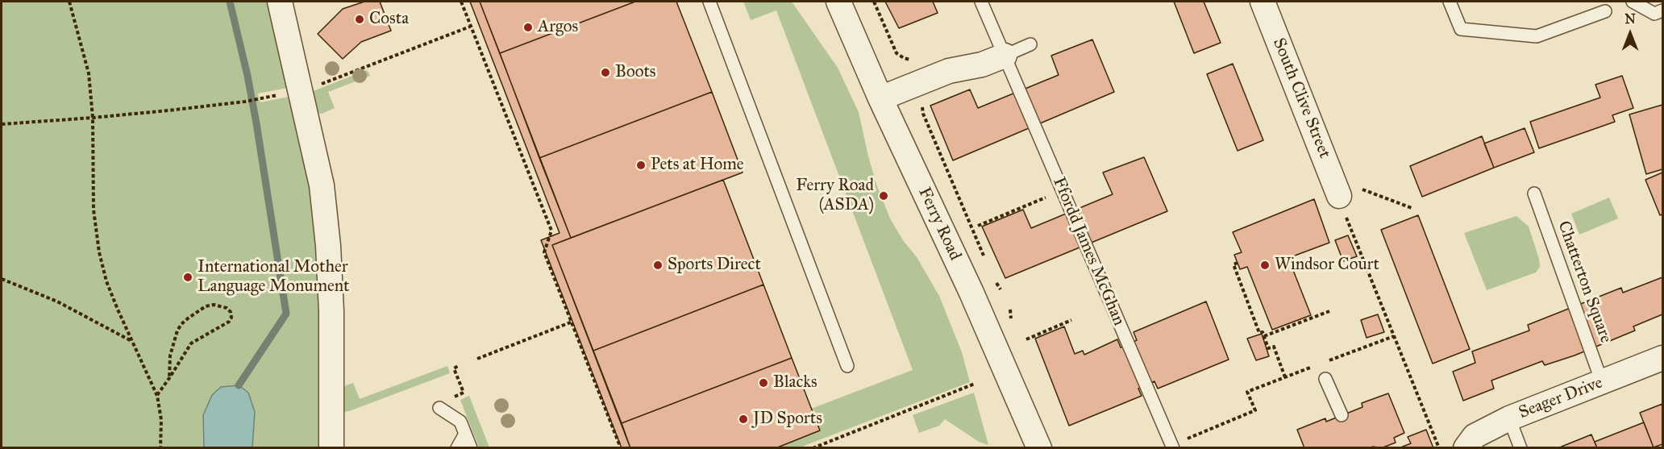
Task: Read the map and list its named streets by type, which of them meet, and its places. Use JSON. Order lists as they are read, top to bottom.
{
  "streets": {
    "street": ["South Clive Street", "Ferry Road", "Seager Drive"],
    "lane": ["Ffordd James McGhan", "Chatterton Square"]
  },
  "crossings": [
    ["Chatterton Square", "Seager Drive"]
  ],
  "places": [
    "Costa",
    "Argos",
    "Boots",
    "Pets at Home",
    "Ferry Road (ASDA)",
    "Sports Direct",
    "Windsor Court",
    "International Mother Language Monument",
    "Blacks",
    "JD Sports"
  ],
  "north": "top"
}
